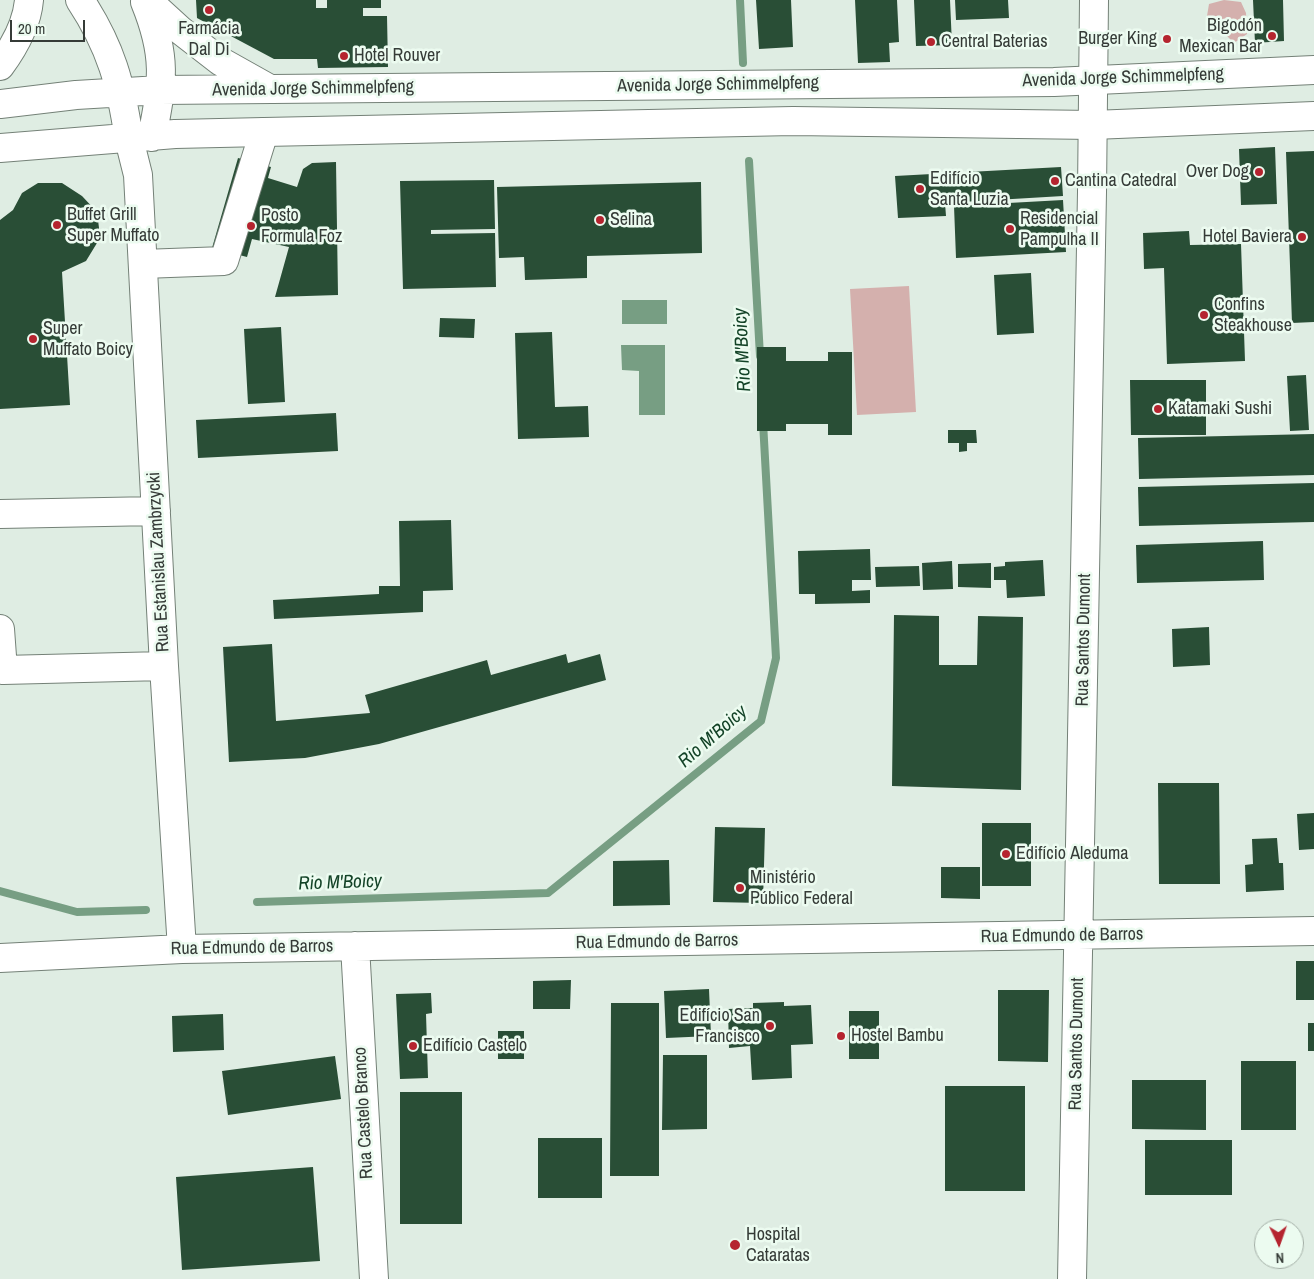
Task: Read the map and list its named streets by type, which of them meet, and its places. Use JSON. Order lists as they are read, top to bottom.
{
  "streets": {
    "street": [
      "Avenida Jorge Schimmelpfeng",
      "Rua Estanislau Zambrzycki",
      "Rua Santos Dumont",
      "Rua Edmundo de Barros",
      "Rua Castelo Branco"
    ]
  },
  "crossings": [
    ["Avenida Jorge Schimmelpfeng", "Rua Estanislau Zambrzycki"],
    ["Avenida Jorge Schimmelpfeng", "Rua Santos Dumont"],
    ["Rua Estanislau Zambrzycki", "Rua Edmundo de Barros"],
    ["Rua Santos Dumont", "Rua Edmundo de Barros"],
    ["Rua Edmundo de Barros", "Rua Castelo Branco"]
  ],
  "water": ["Rio M'Boicy"],
  "places": [
    "Farmácia Dal Di",
    "Bigodón Mexican Bar",
    "Burger King",
    "Central Baterias",
    "Hotel Rouver",
    "Over Dog",
    "Cantina Catedral",
    "Edifício Santa Luzia",
    "Selina",
    "Buffet Grill Super Muffato",
    "Posto Formula Foz",
    "Residencial Pampulha II",
    "Hotel Baviera",
    "Confins Steakhouse",
    "Super Muffato Boicy",
    "Katamaki Sushi",
    "Edifício Aleduma",
    "Ministério Público Federal",
    "Edifício San Francisco",
    "Hostel Bambu",
    "Edifício Castelo",
    "Hospital Cataratas"
  ],
  "scale_bar": "20 m",
  "north": "bottom"
}
